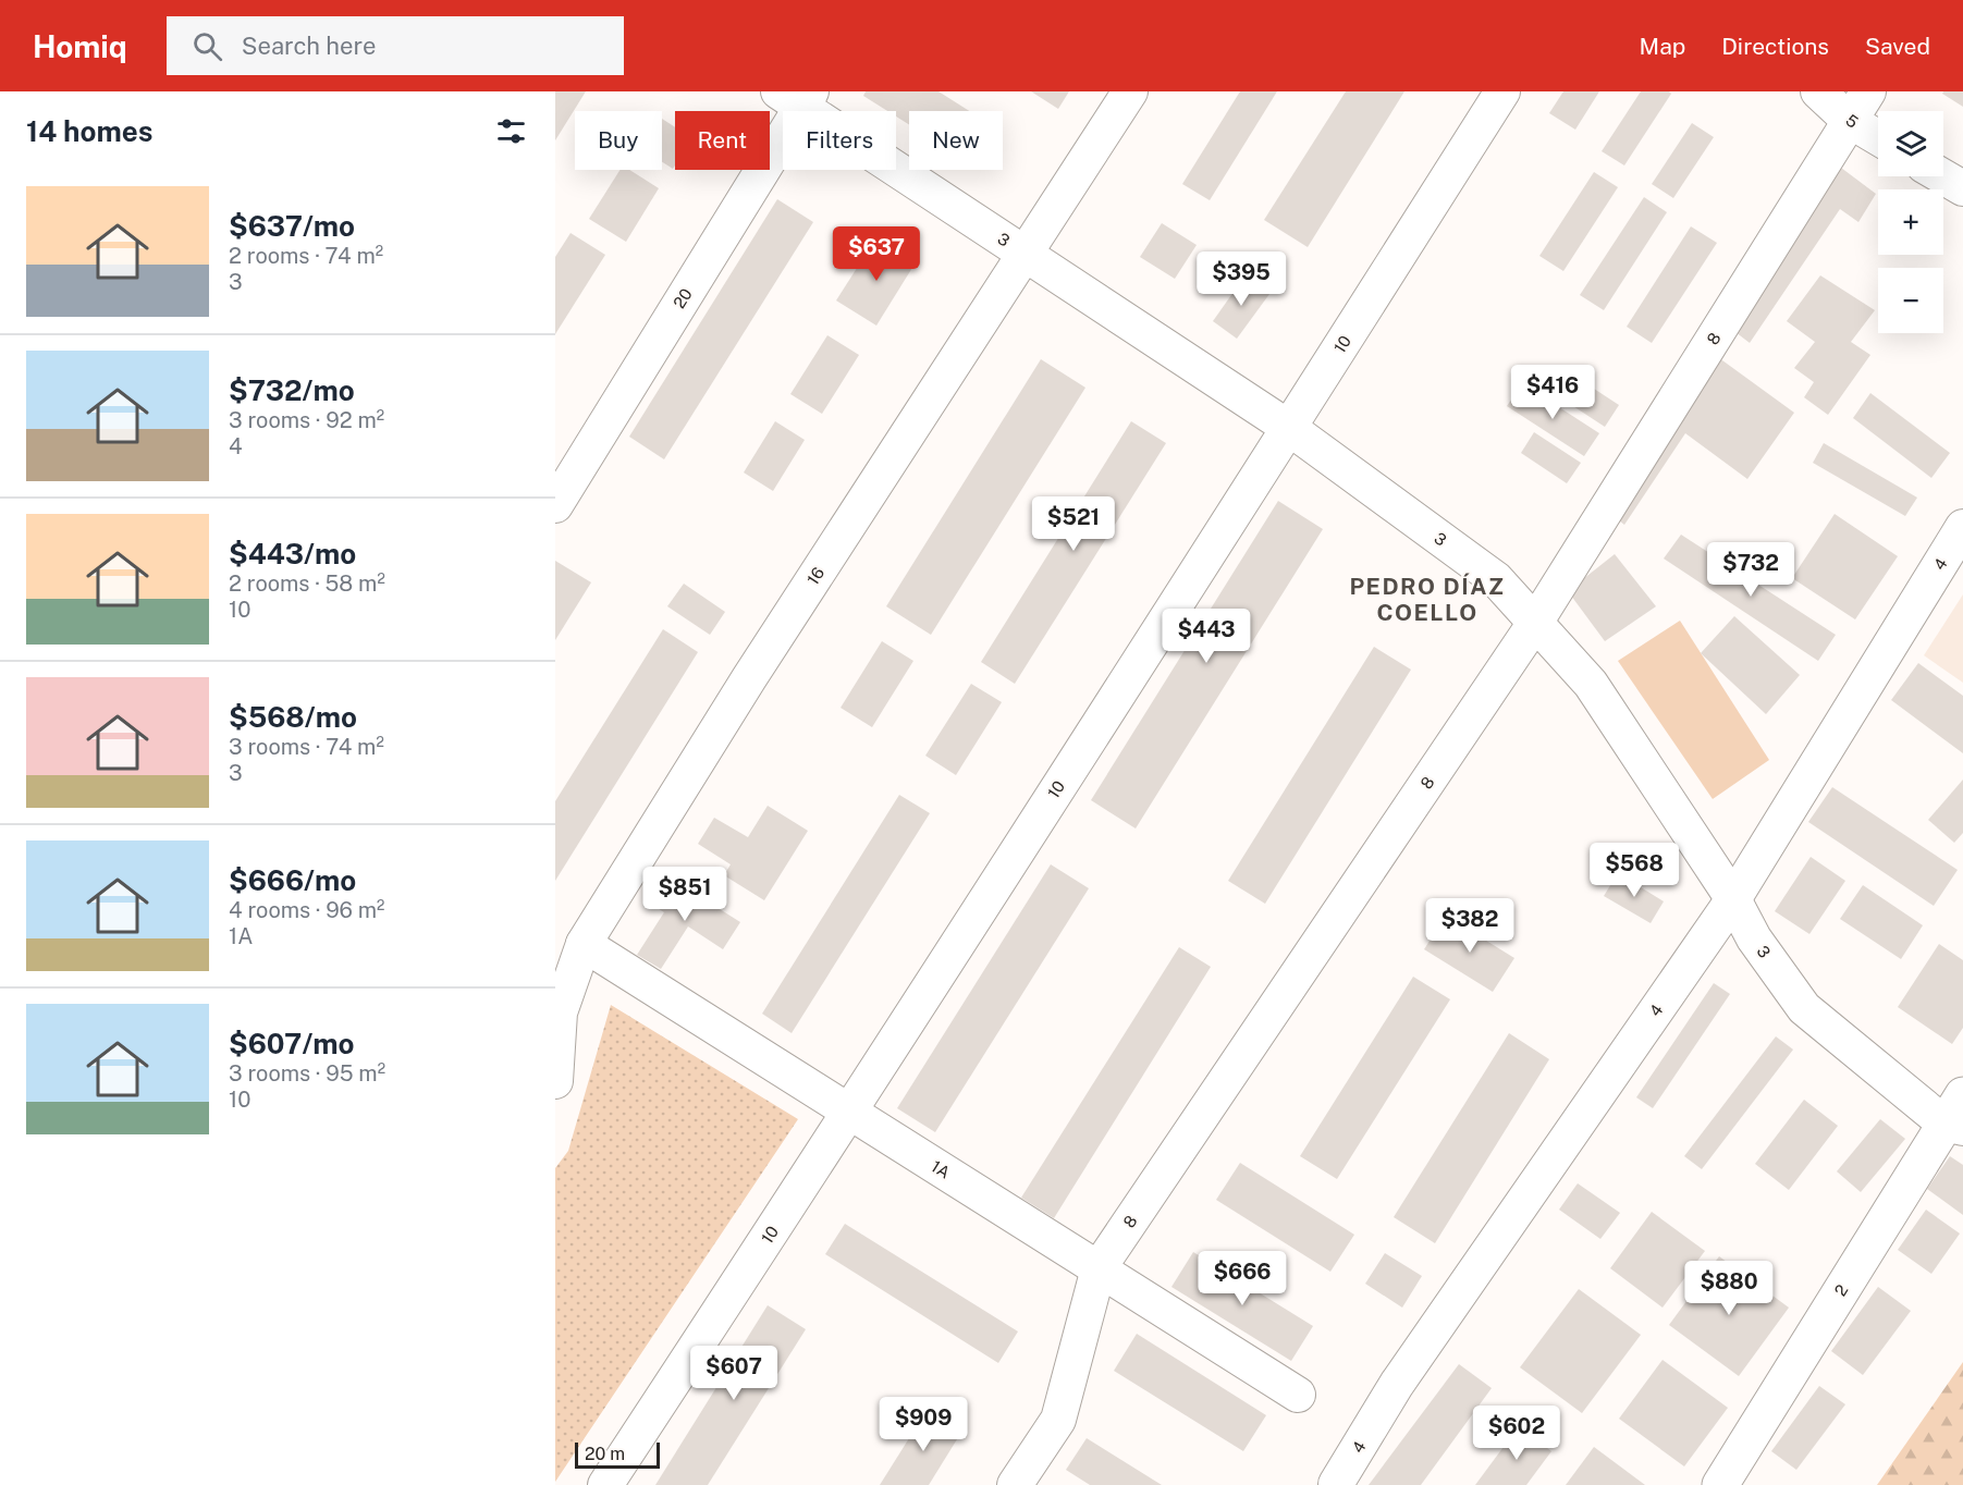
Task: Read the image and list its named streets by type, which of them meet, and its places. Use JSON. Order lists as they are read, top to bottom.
{
  "streets": {
    "street": [
      "5",
      "3",
      "20",
      "8",
      "10",
      "4",
      "16",
      "1A",
      "2"
    ]
  },
  "crossings": [
    ["5", "8"],
    ["3", "20"],
    ["3", "8"],
    ["3", "10"],
    ["3", "4"],
    ["3", "16"],
    ["3", "2"],
    ["8", "1A"],
    ["10", "1A"],
    ["16", "1A"]
  ],
  "districts": ["PEDRO DÍAZ COELLO"],
  "scale_bar": "20 m",
  "page": {
    "header": "Homiq",
    "search": "Search here",
    "nav": ["Map", "Directions", "Saved"],
    "heading": "14 homes",
    "map_buttons": ["+", "−"],
    "chip": [
      "Buy",
      "Rent",
      "Filters",
      "New"
    ],
    "list": [
      {
        "name": "$637/mo",
        "note": "2 rooms · 74 m² · 3"
      },
      {
        "name": "$732/mo",
        "note": "3 rooms · 92 m² · 4"
      },
      {
        "name": "$443/mo",
        "note": "2 rooms · 58 m² · 10"
      },
      {
        "name": "$568/mo",
        "note": "3 rooms · 74 m² · 3"
      },
      {
        "name": "$666/mo",
        "note": "4 rooms · 96 m² · 1A"
      },
      {
        "name": "$607/mo",
        "note": "3 rooms · 95 m² · 10"
      }
    ],
    "price": [
      "$637",
      "$395",
      "$416",
      "$521",
      "$732",
      "$443",
      "$568",
      "$851",
      "$382",
      "$666",
      "$880",
      "$607",
      "$909",
      "$602"
    ],
    "scale": "20 m"
  }
}
